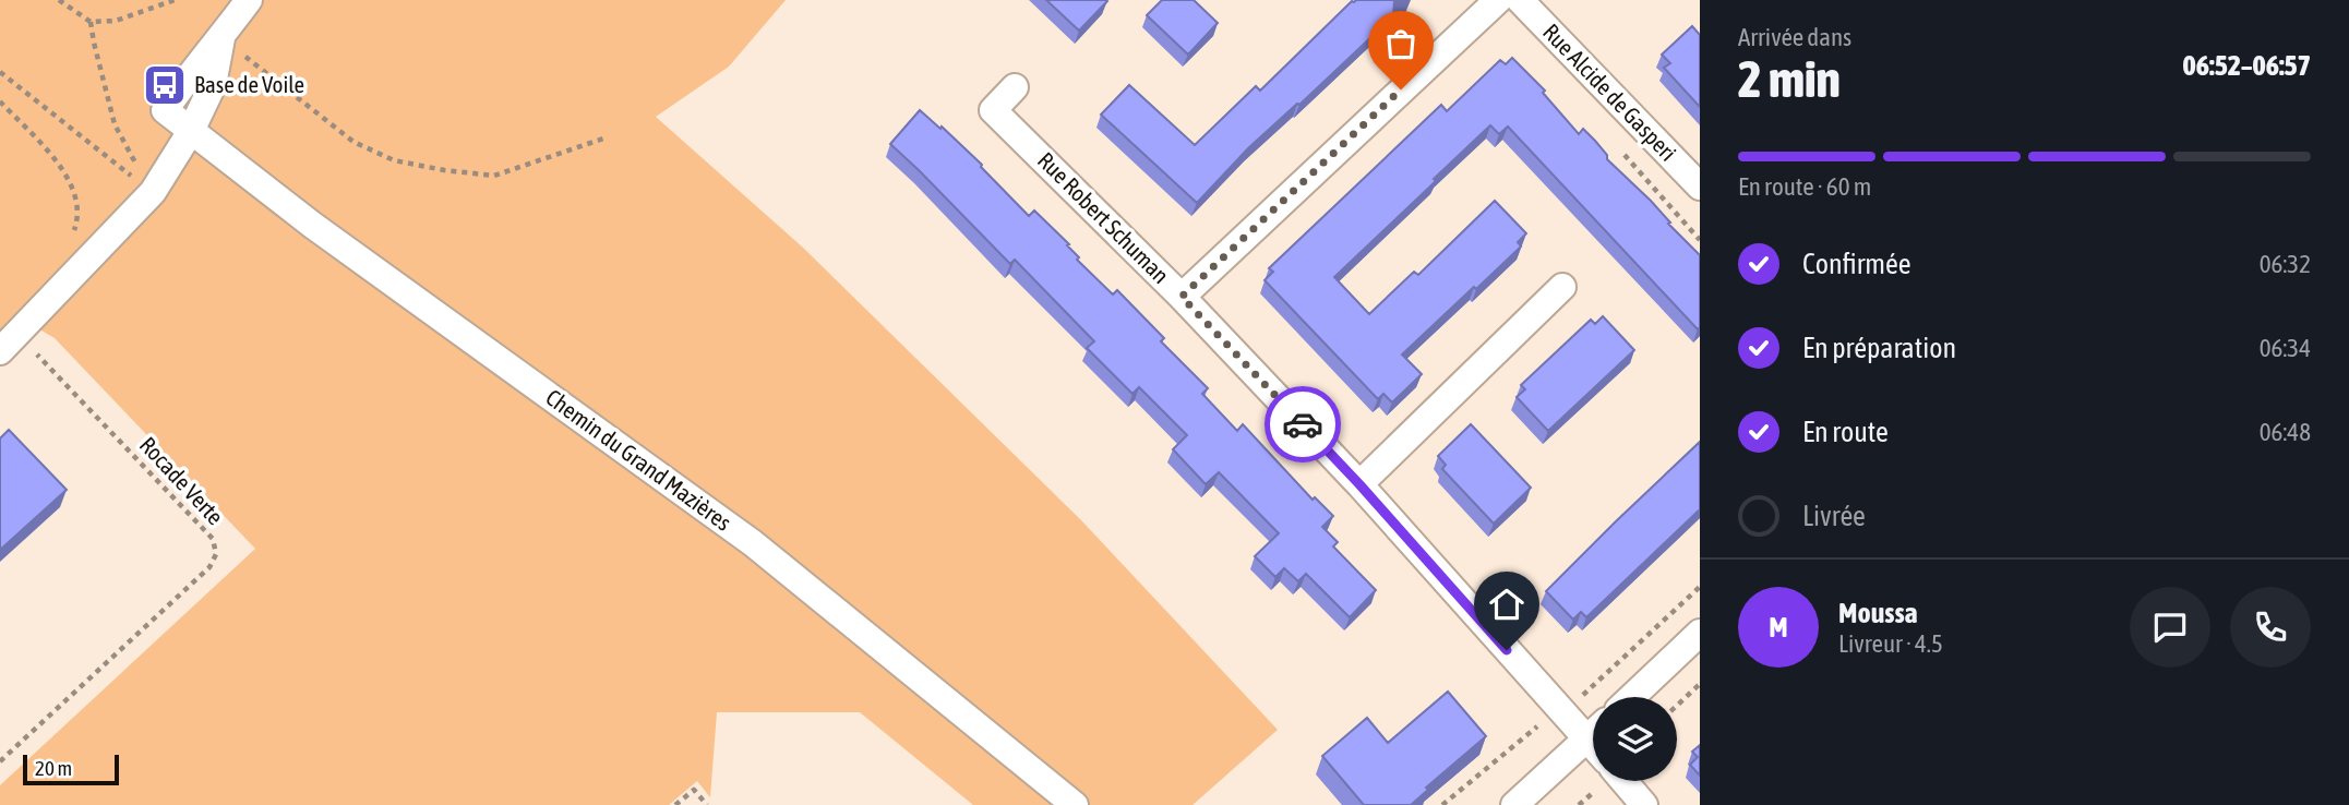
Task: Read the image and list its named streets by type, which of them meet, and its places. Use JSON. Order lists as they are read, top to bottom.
{
  "streets": {
    "street": ["Rue Alcide de Gasperi", "Rue Robert Schuman", "Chemin du Grand Mazières"],
    "path": ["Rocade Verte"]
  },
  "places": {
    "bus stop": ["Base de Voile"]
  },
  "scale_bar": "20 m",
  "page": {
    "heading": ["2 min", "Arrivée dans", "06:52–06:57"],
    "panel": ["Moussa", "Livreur · 4.5"],
    "bar": "En route · 60 m",
    "list": [
      ["Confirmée", "06:32"],
      ["En préparation", "06:34"],
      ["En route", "06:48"],
      "Livrée"
    ],
    "round": "M",
    "scale": "20 m"
  }
}
